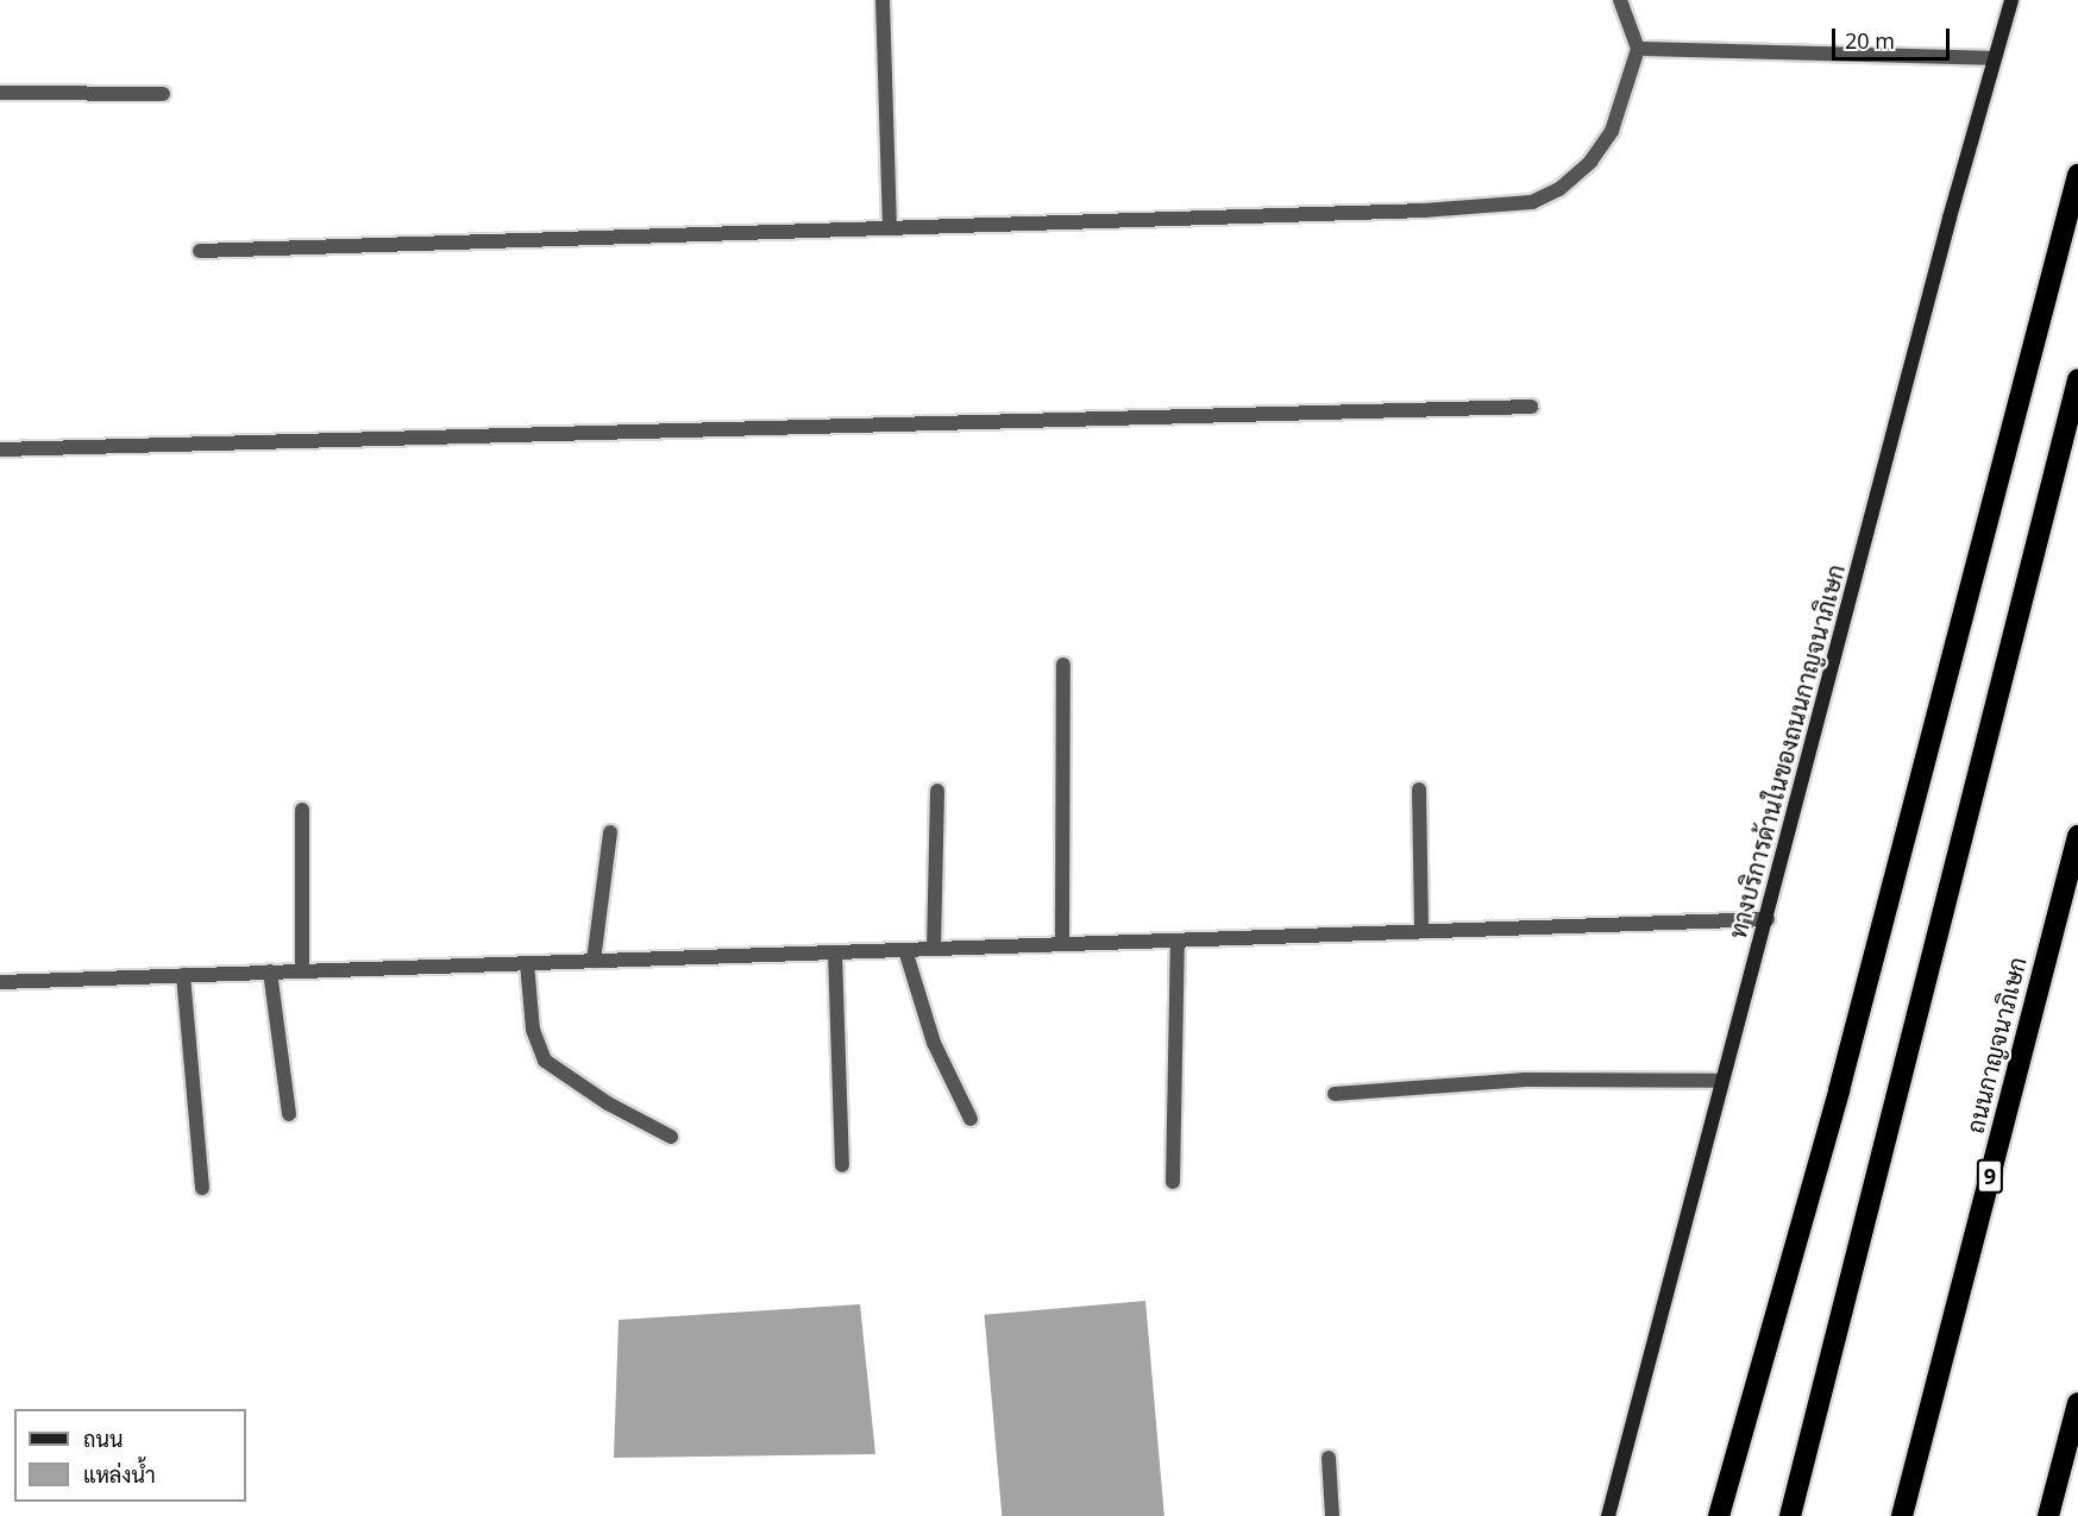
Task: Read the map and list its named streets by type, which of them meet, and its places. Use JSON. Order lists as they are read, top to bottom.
{
  "streets": {
    "highway": ["ถนนกาญจนาภิเษก", "9"],
    "main road": ["ทางบริการด้านในของถนนกาญจนาภิเษก"]
  },
  "legend": ["ถนน", "แหล่งน้ำ"],
  "scale_bar": "20 m"
}
